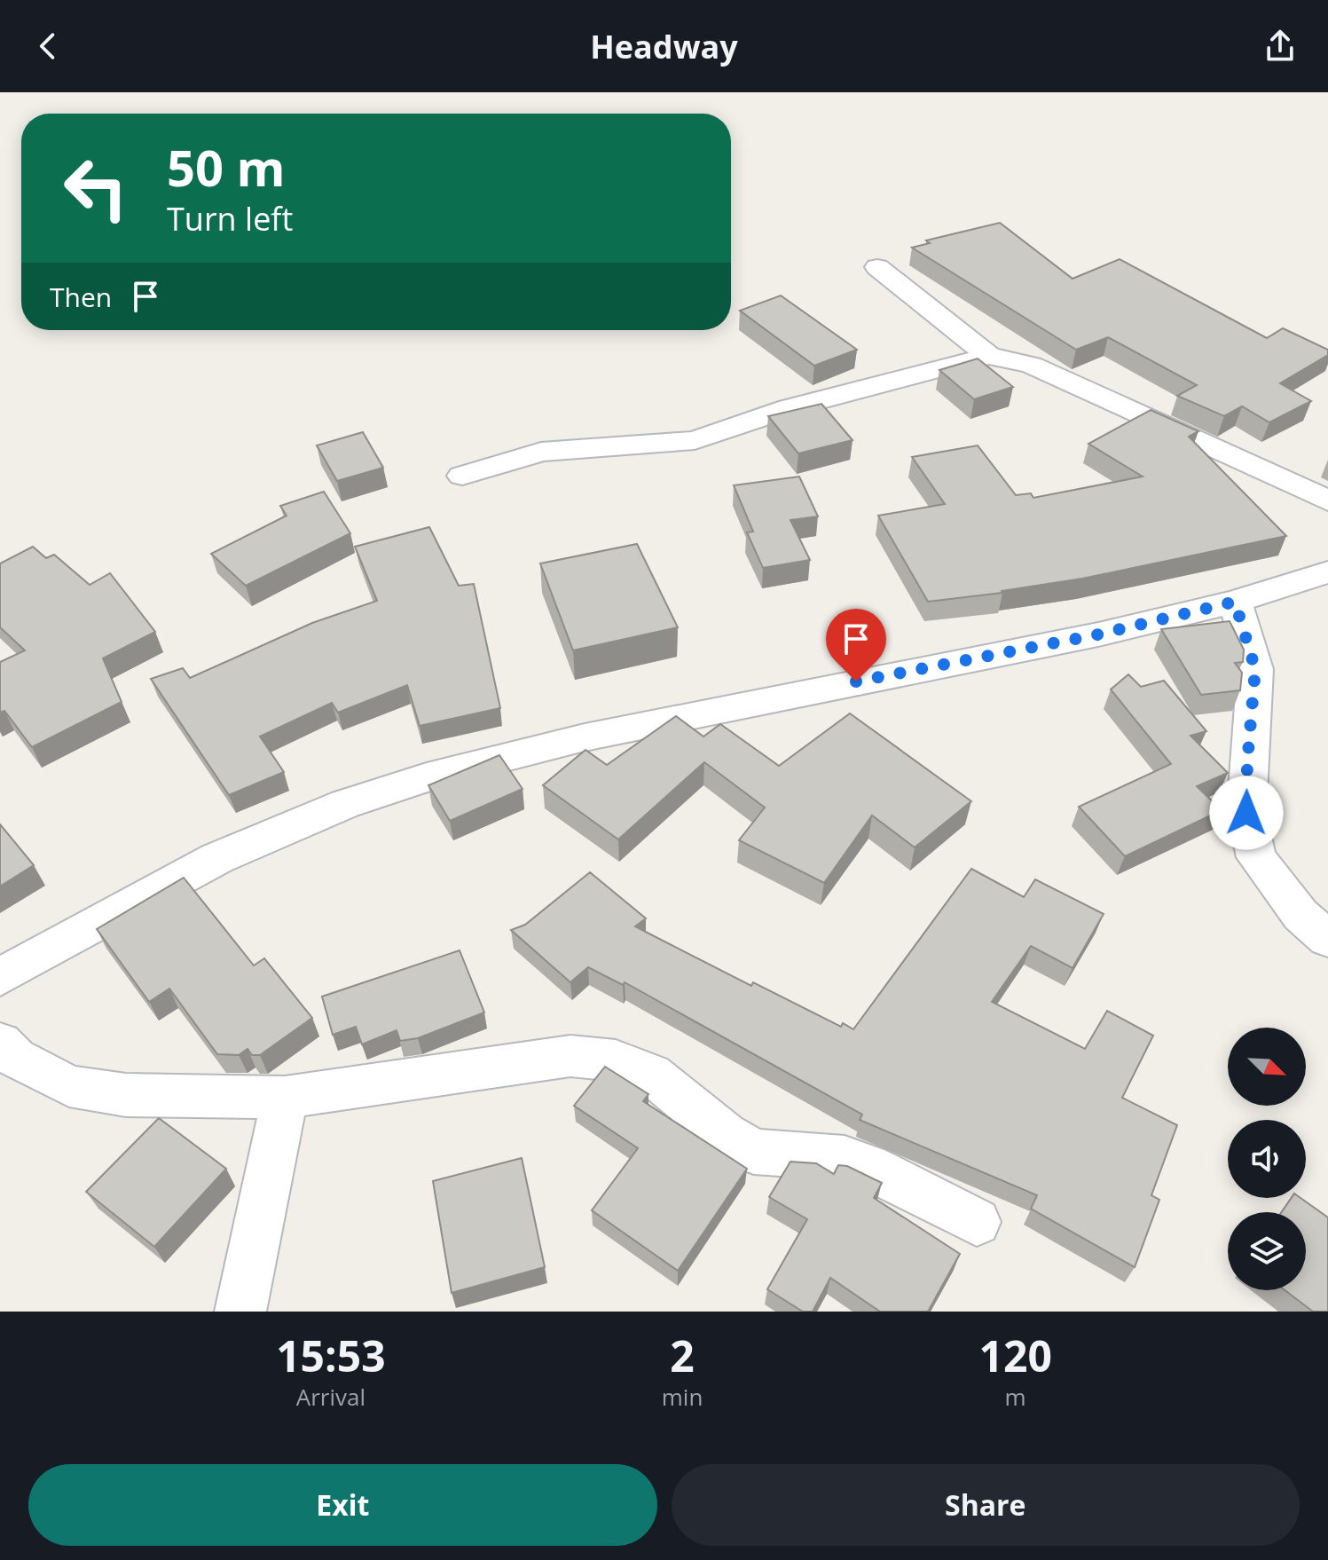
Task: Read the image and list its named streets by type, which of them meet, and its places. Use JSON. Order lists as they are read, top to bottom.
{
  "north": "bottom right",
  "page": {
    "header": "Headway",
    "turn": ["50 m", "Turn left"],
    "then": "Then",
    "eta": [
      "15:53",
      "Arrival",
      "2",
      "min",
      "120",
      "m"
    ],
    "buttons": ["Exit", "Share"]
  }
}
